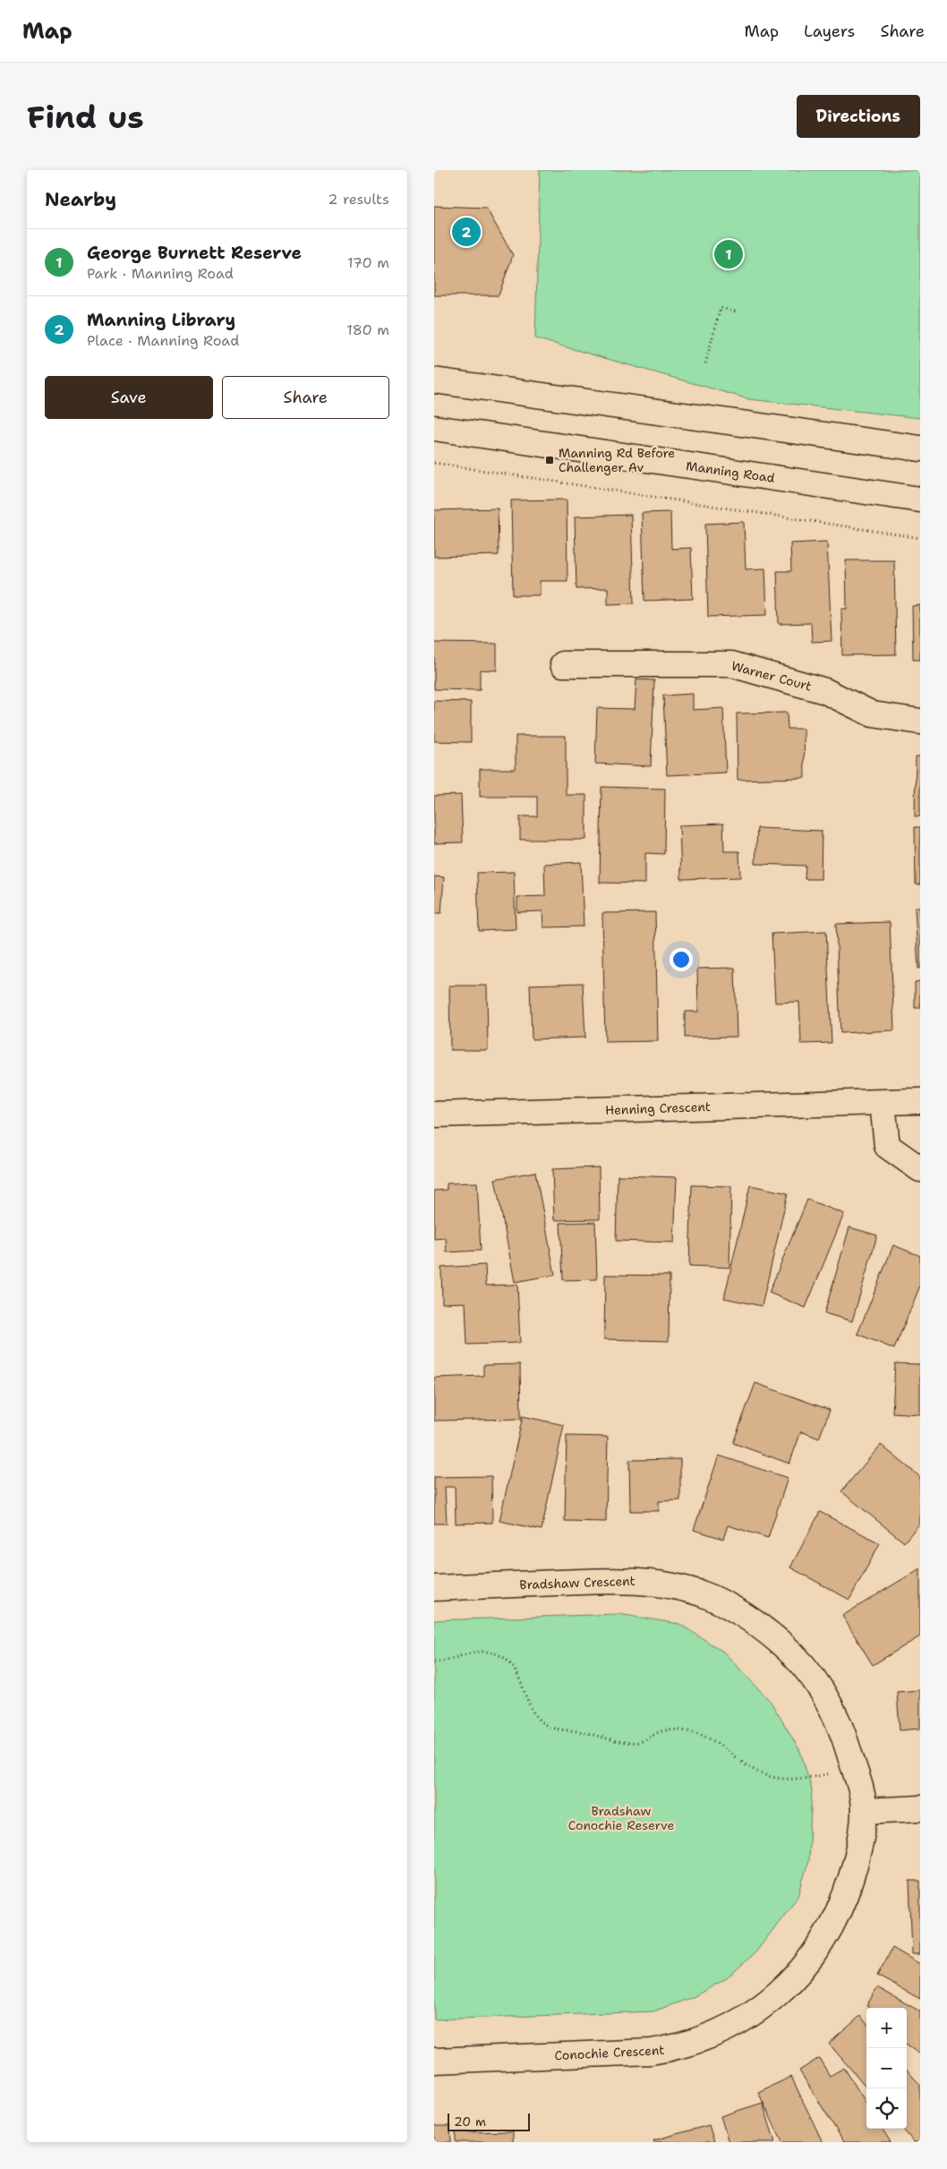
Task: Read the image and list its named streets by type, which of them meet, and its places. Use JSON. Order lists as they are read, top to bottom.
{
  "streets": {
    "street": [
      "Manning Road",
      "Warner Court",
      "Henning Crescent",
      "Bradshaw Crescent",
      "Conochie Crescent"
    ]
  },
  "crossings": [
    ["Bradshaw Crescent", "Conochie Crescent"]
  ],
  "parks": ["Bradshaw Conochie Reserve"],
  "places": {
    "transit": ["Manning Rd Before Challenger Av"]
  },
  "scale_bar": "20 m",
  "page": {
    "header": "Map",
    "nav": ["Map", "Layers", "Share"],
    "buttons": [
      "Directions",
      ["Save", "Share"]
    ],
    "title": "Find us",
    "heading": ["Nearby", "2 results"],
    "pins": ["2", "1"],
    "list": [
      {
        "mark": "1",
        "name": "George Burnett Reserve",
        "note": "Park · Manning Road",
        "value": "170 m"
      },
      {
        "mark": "2",
        "name": "Manning Library",
        "note": "Place · Manning Road",
        "value": "180 m"
      }
    ],
    "map_buttons": ["+", "−"],
    "scale": "20 m"
  }
}
